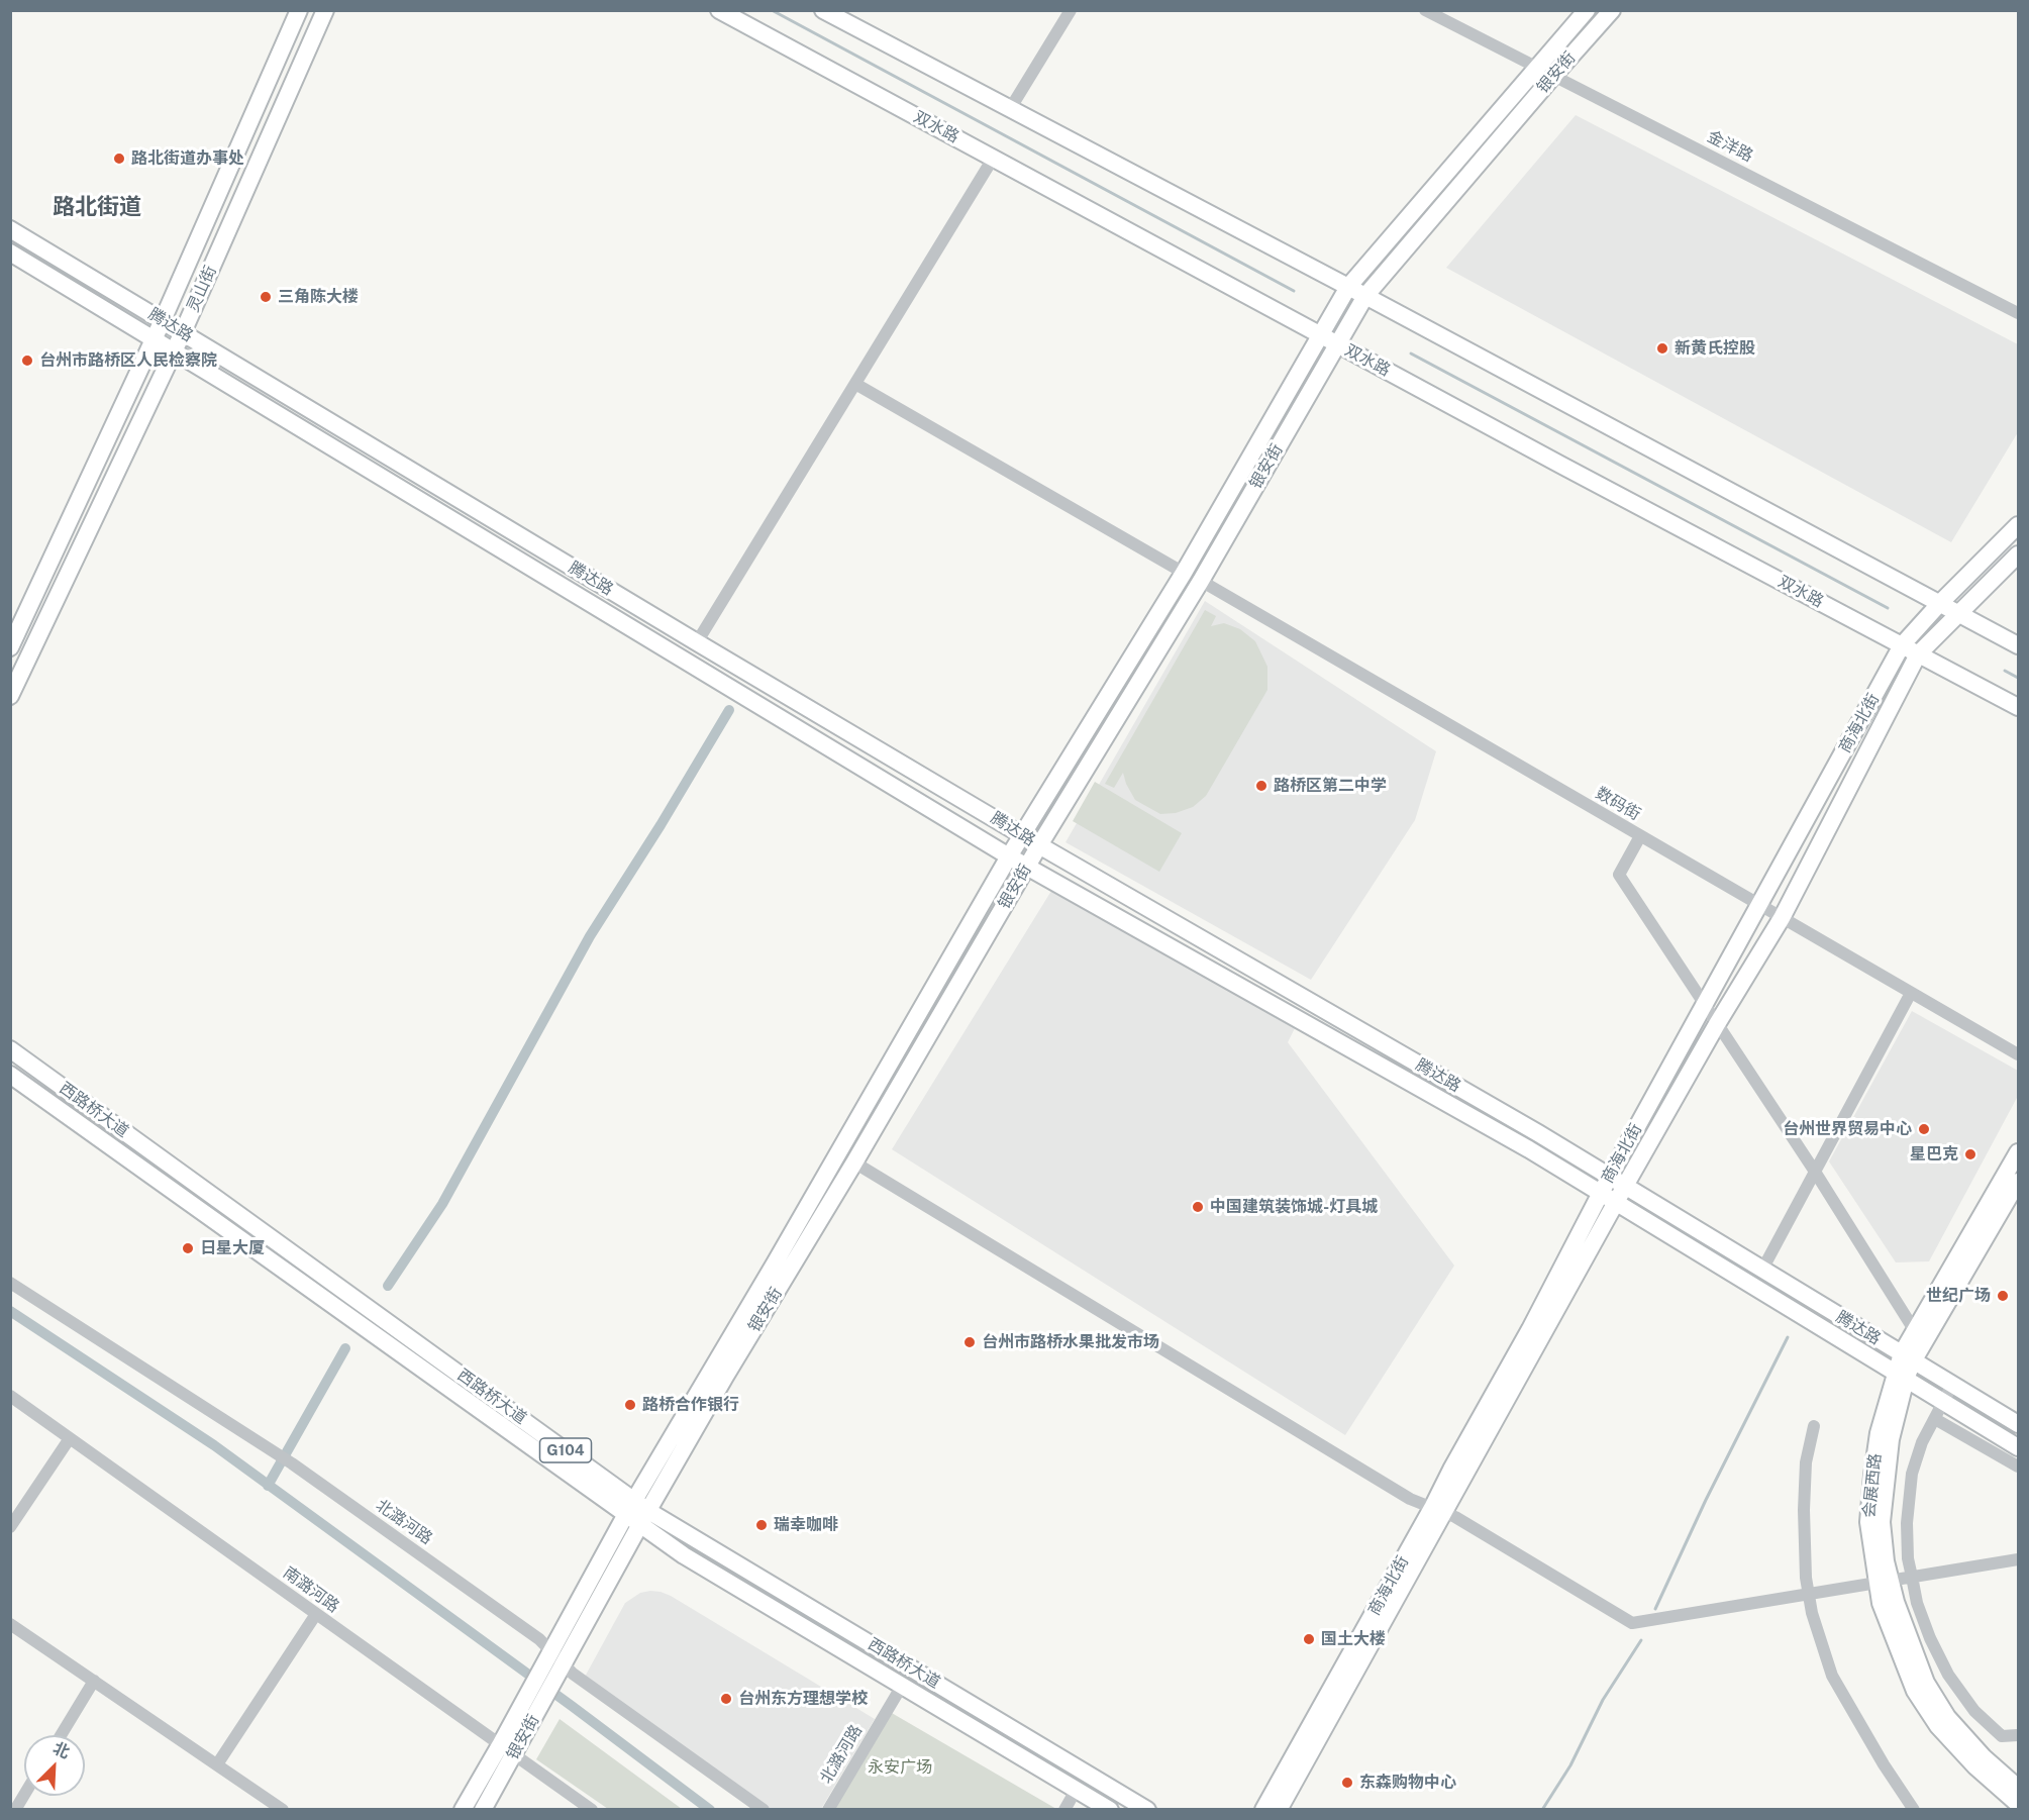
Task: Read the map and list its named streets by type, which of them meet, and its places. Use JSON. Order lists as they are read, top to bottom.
{
  "streets": {
    "main road": [
      "银安街",
      "双水路",
      "灵山街",
      "腾达路",
      "商海北街",
      "西路桥大道",
      "G104",
      "会展西路"
    ],
    "street": [
      "金洋路",
      "数码街",
      "北潞河路",
      "南潞河路"
    ]
  },
  "crossings": [
    ["银安街", "双水路"],
    ["银安街", "金洋路"],
    ["银安街", "腾达路"],
    ["银安街", "数码街"],
    ["银安街", "西路桥大道"],
    ["银安街", "北潞河路"],
    ["银安街", "南潞河路"],
    ["双水路", "商海北街"],
    ["灵山街", "腾达路"],
    ["腾达路", "商海北街"],
    ["腾达路", "会展西路"],
    ["商海北街", "数码街"],
    ["西路桥大道", "北潞河路"]
  ],
  "districts": ["路北街道"],
  "parks": ["永安广场"],
  "places": [
    "路北街道办事处",
    "三角陈大楼",
    "新黄氏控股",
    "台州市路桥区人民检察院",
    "路桥区第二中学",
    "台州世界贸易中心",
    "星巴克",
    "中国建筑装饰城-灯具城",
    "日星大厦",
    "世纪广场",
    "台州市路桥水果批发市场",
    "路桥合作银行",
    "瑞幸咖啡",
    "国土大楼",
    "台州东方理想学校",
    "东森购物中心"
  ],
  "north": "top right"
}
